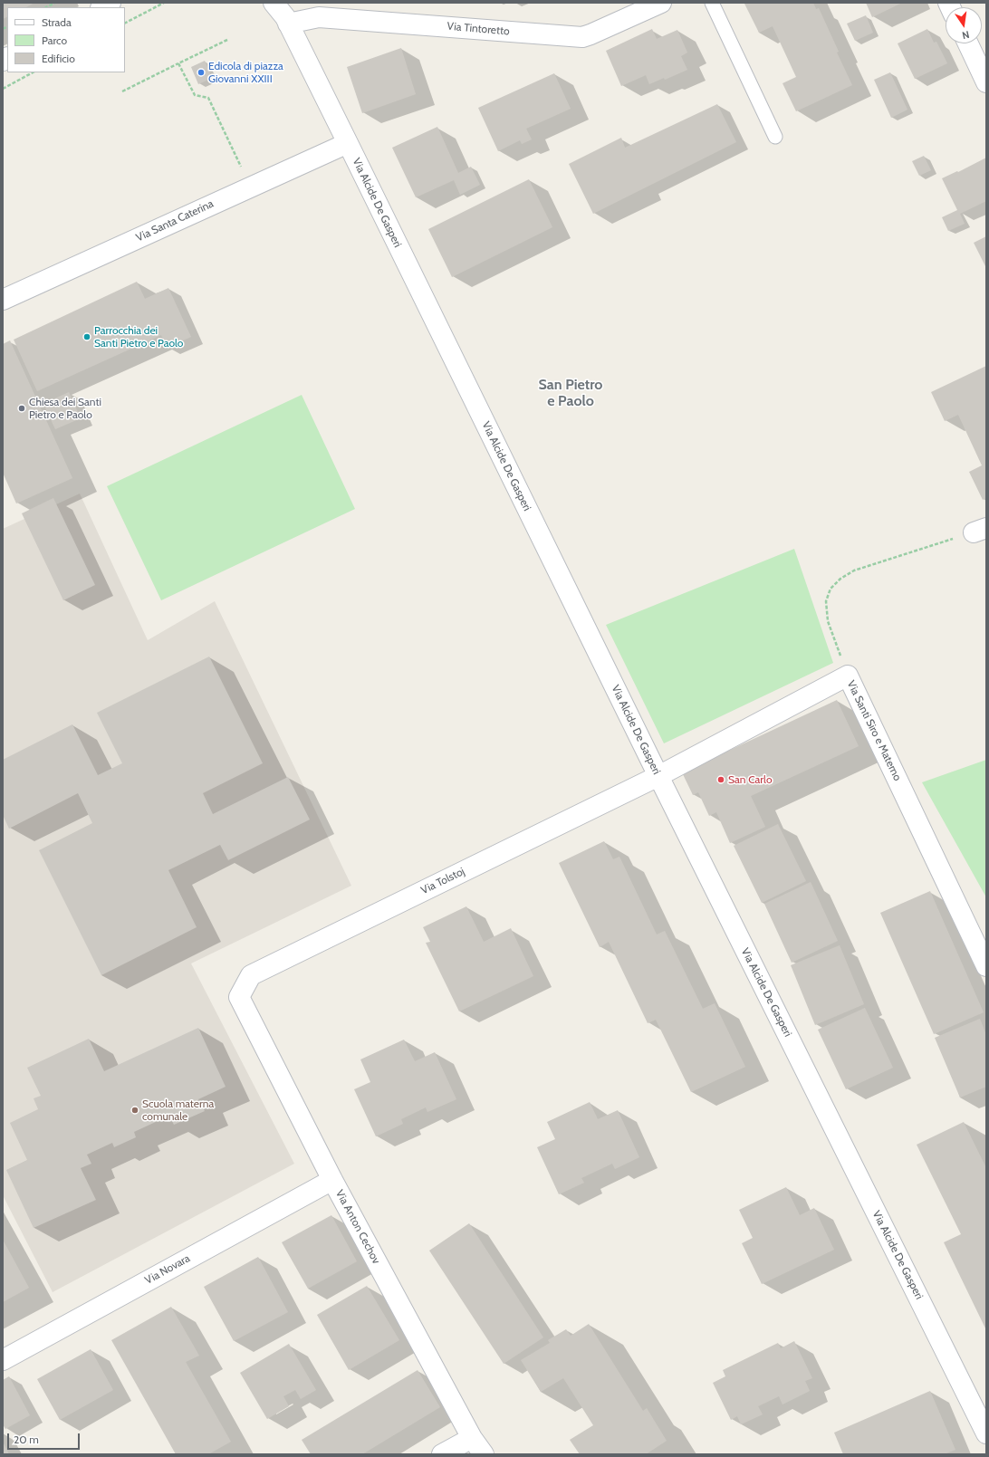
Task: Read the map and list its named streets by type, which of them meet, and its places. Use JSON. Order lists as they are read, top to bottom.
{
  "streets": {
    "street": [
      "Via Tintoretto",
      "Via Alcide De Gasperi",
      "Via Santa Caterina",
      "Via Santi Siro e Materno",
      "Via Tolstoj",
      "Via Anton Cechov",
      "Via Novara"
    ]
  },
  "crossings": [
    ["Via Tintoretto", "Via Alcide De Gasperi"],
    ["Via Alcide De Gasperi", "Via Santa Caterina"],
    ["Via Alcide De Gasperi", "Via Santi Siro e Materno"],
    ["Via Alcide De Gasperi", "Via Tolstoj"],
    ["Via Santi Siro e Materno", "Via Tolstoj"],
    ["Via Tolstoj", "Via Anton Cechov"],
    ["Via Anton Cechov", "Via Novara"]
  ],
  "districts": ["San Pietro e Paolo"],
  "places": [
    "Edicola di piazza Giovanni XXIII",
    "Parrocchia dei Santi Pietro e Paolo",
    "Chiesa dei Santi Pietro e Paolo",
    "San Carlo",
    "Scuola materna comunale"
  ],
  "legend": ["Strada", "Parco", "Edificio"],
  "scale_bar": "20 m",
  "north": "bottom"
}
